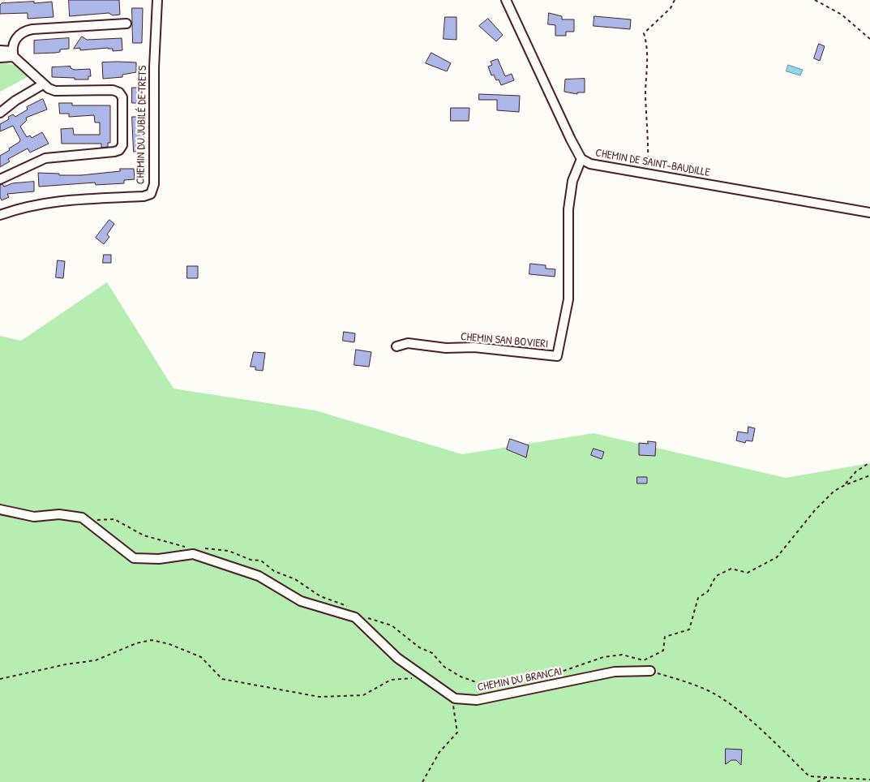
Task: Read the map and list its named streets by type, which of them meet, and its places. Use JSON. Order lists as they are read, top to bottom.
{
  "streets": {
    "street": [
      "CHEMIN DU JUBILÉ DE TRETS",
      "CHEMIN DE SAINT-BAUDILLE",
      "CHEMIN SAN BOVIERI",
      "CHEMIN DU BRANCAI"
    ]
  },
  "crossings": [
    ["CHEMIN DE SAINT-BAUDILLE", "CHEMIN SAN BOVIERI"]
  ]
}
